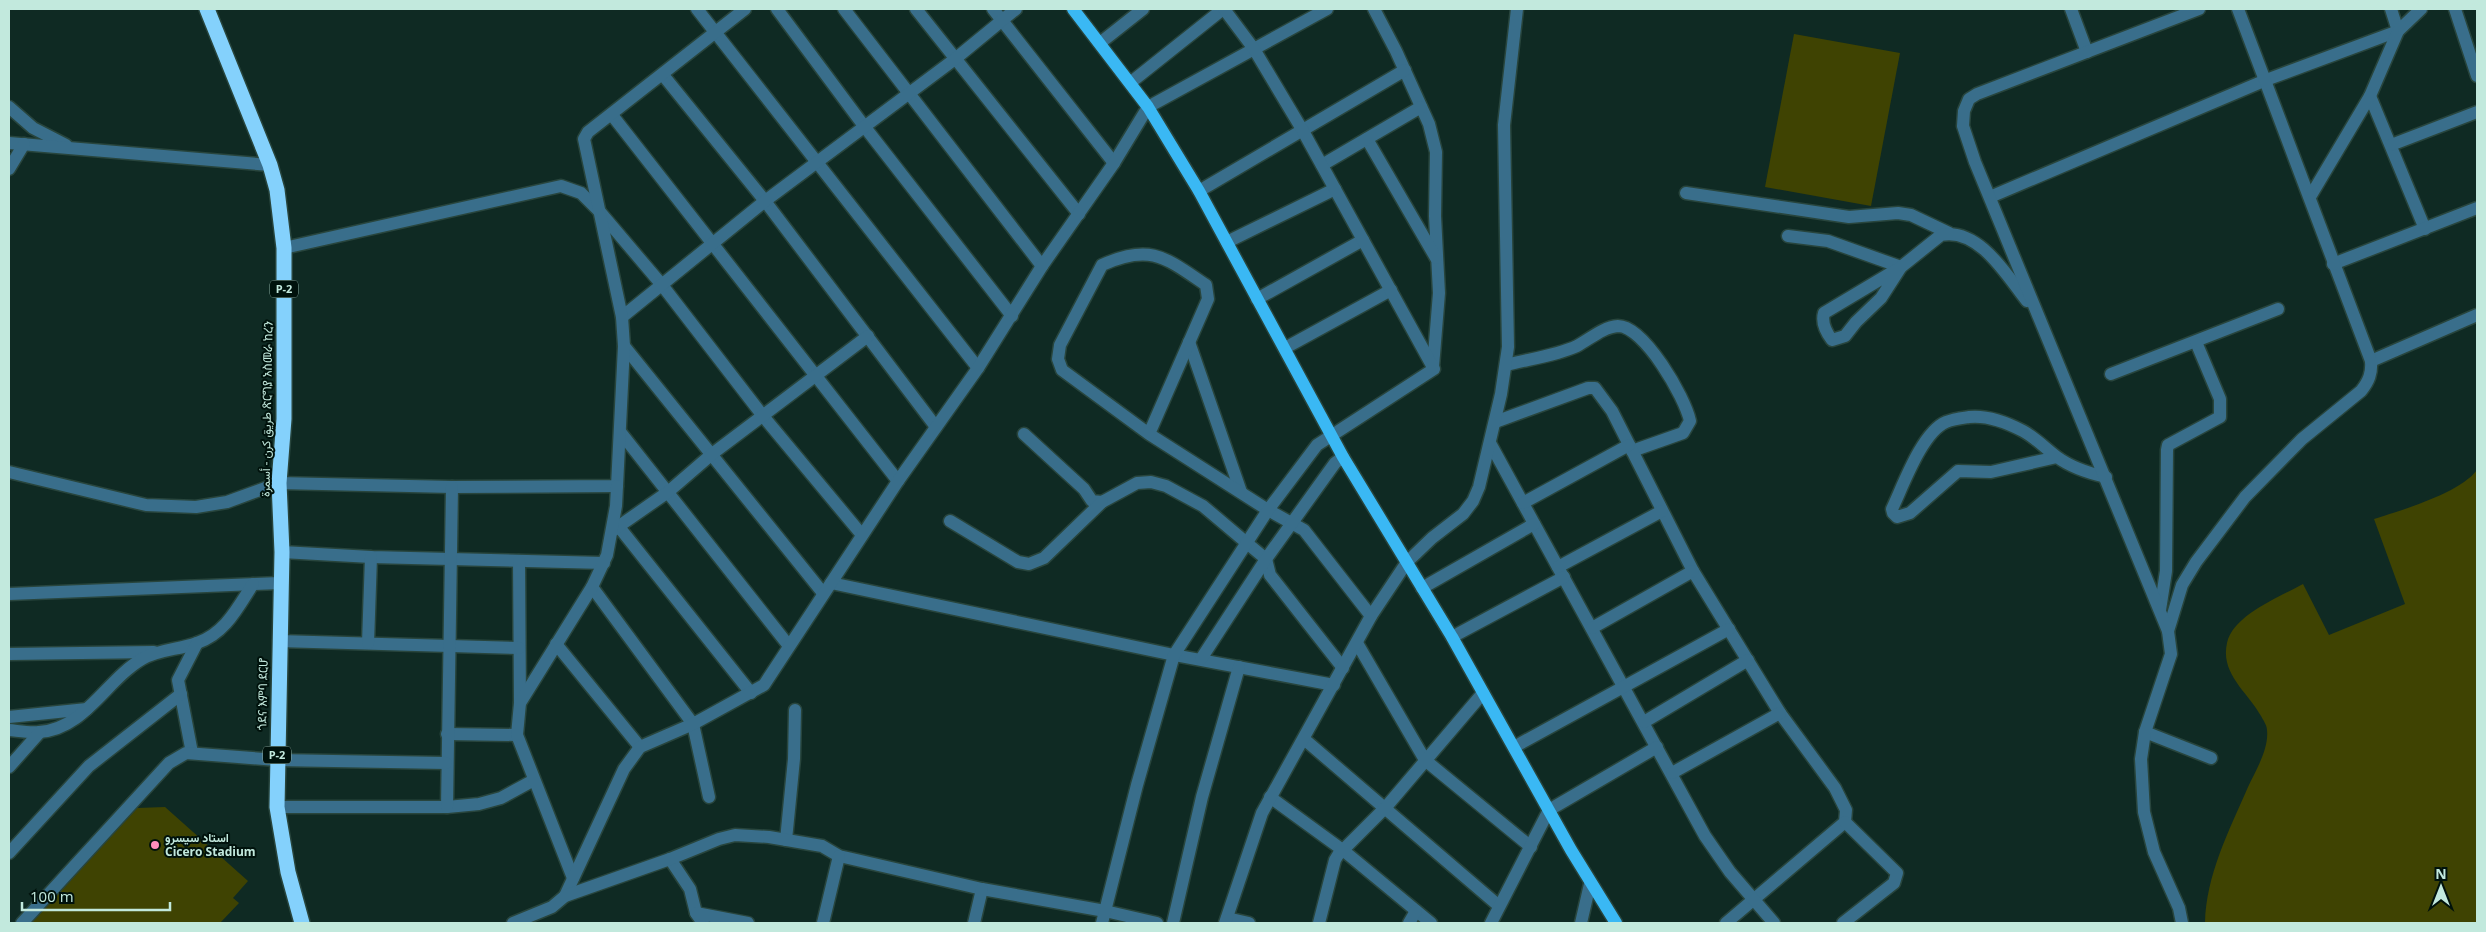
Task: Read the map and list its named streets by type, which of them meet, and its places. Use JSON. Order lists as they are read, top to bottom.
{
  "streets": {
    "highway": ["P-2", "طريق كرن - أسمرة ጽርግያ አስመራ ከረን", "ጎደና እምባ ደርሆ"]
  },
  "crossings": [
    ["طريق كرن - أسمرة ጽርግያ አስመራ ከረን", "ጎደና እምባ ደርሆ"]
  ],
  "places": ["استاد سيسرو Cicero Stadium"],
  "scale_bar": "100 m",
  "north": "top"
}
